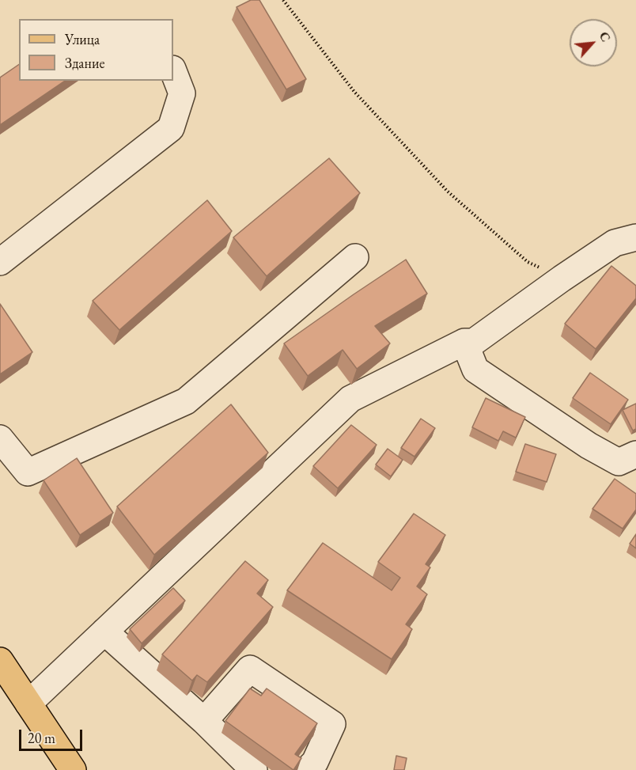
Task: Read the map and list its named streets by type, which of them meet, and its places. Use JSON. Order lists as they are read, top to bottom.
{
  "legend": ["Улица", "Здание"],
  "scale_bar": "20 m",
  "north": "top right"
}
